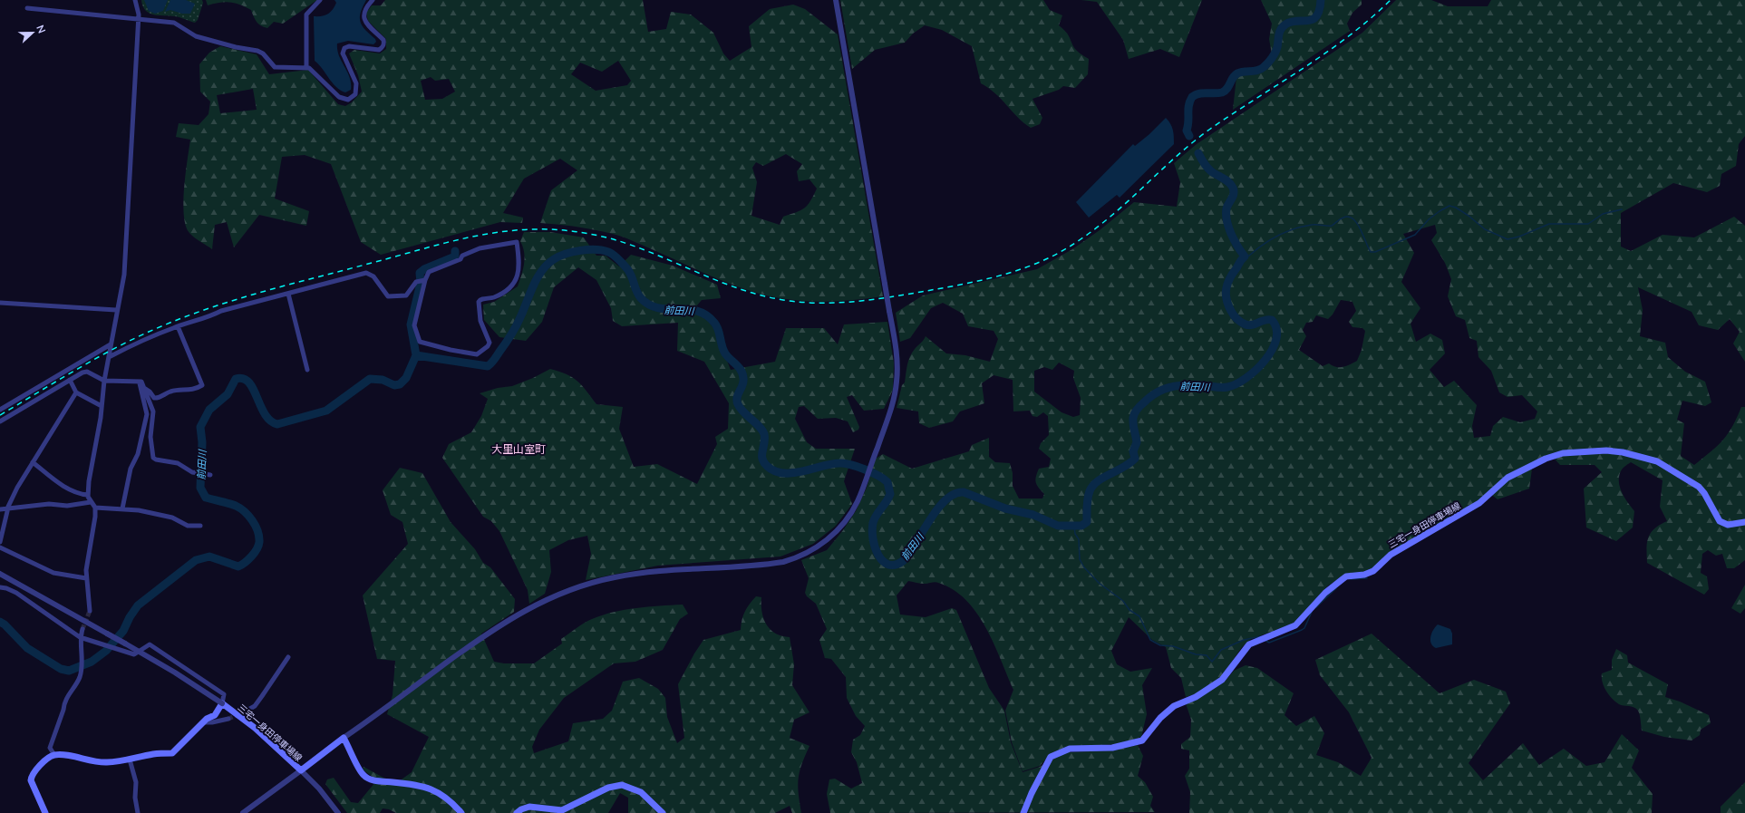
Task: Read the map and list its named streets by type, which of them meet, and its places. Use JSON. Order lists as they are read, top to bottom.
{
  "streets": {
    "main road": ["三宅一身田停車場線"]
  },
  "districts": ["大里山室町"],
  "water": ["前田川"],
  "north": "right"
}
